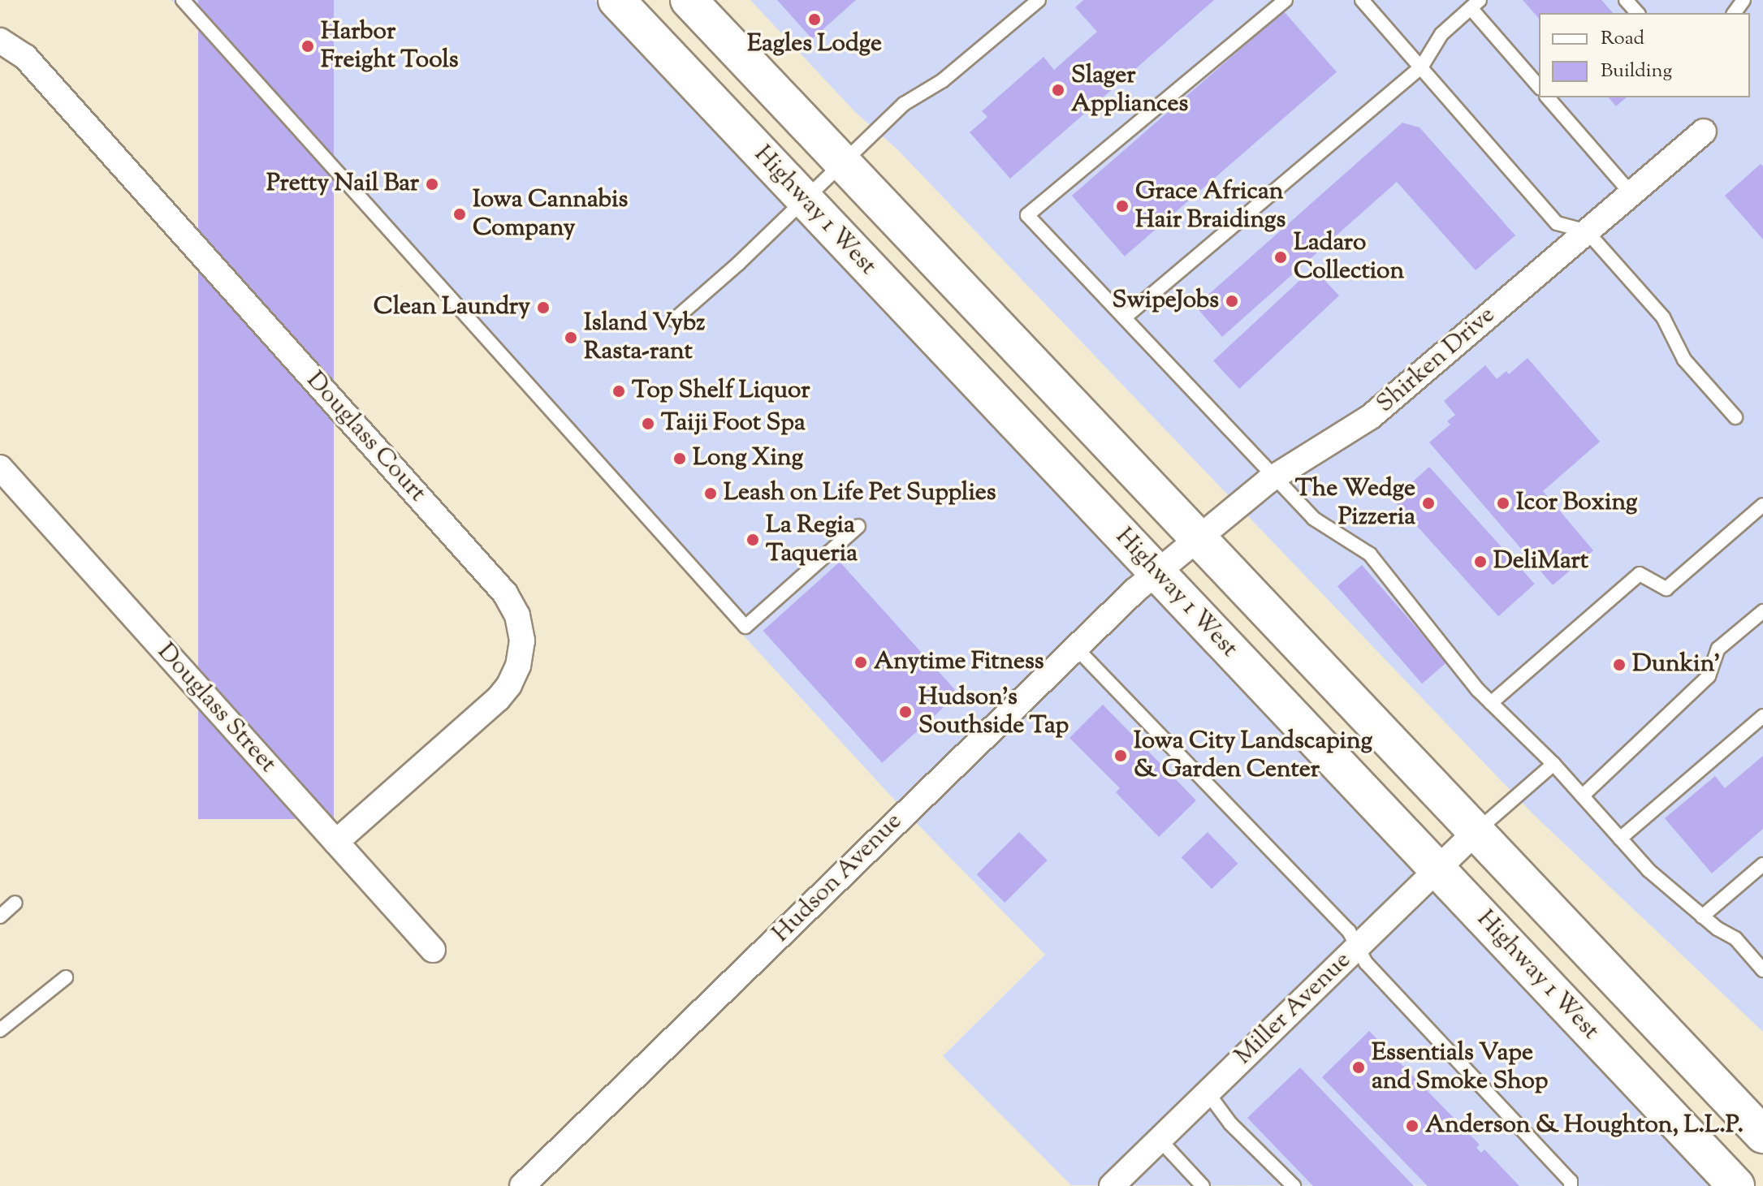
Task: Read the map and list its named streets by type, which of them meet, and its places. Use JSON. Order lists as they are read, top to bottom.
{
  "streets": {
    "main road": ["Highway 1 West"],
    "street": [
      "Shirken Drive",
      "Douglass Court",
      "Douglass Street",
      "Hudson Avenue",
      "Miller Avenue"
    ]
  },
  "crossings": [
    ["Highway 1 West", "Shirken Drive"],
    ["Highway 1 West", "Hudson Avenue"],
    ["Highway 1 West", "Miller Avenue"],
    ["Shirken Drive", "Hudson Avenue"],
    ["Douglass Court", "Douglass Street"]
  ],
  "places": [
    "Eagles Lodge",
    "Harbor Freight Tools",
    "Slager Appliances",
    "Pretty Nail Bar",
    "Grace African Hair Braidings",
    "Iowa Cannabis Company",
    "Ladaro Collection",
    "SwipeJobs",
    "Clean Laundry",
    "Island Vybz Rasta-rant",
    "Top Shelf Liquor",
    "Taiji Foot Spa",
    "Long Xing",
    "Leash on Life Pet Supplies",
    "The Wedge Pizzeria",
    "Icor Boxing",
    "La Regia Taqueria",
    "DeliMart",
    "Anytime Fitness",
    "Dunkin'",
    "Hudson's Southside Tap",
    "Iowa City Landscaping & Garden Center",
    "Essentials Vape and Smoke Shop",
    "Anderson & Houghton, L.L.P."
  ],
  "legend": ["Road", "Building"]
}
